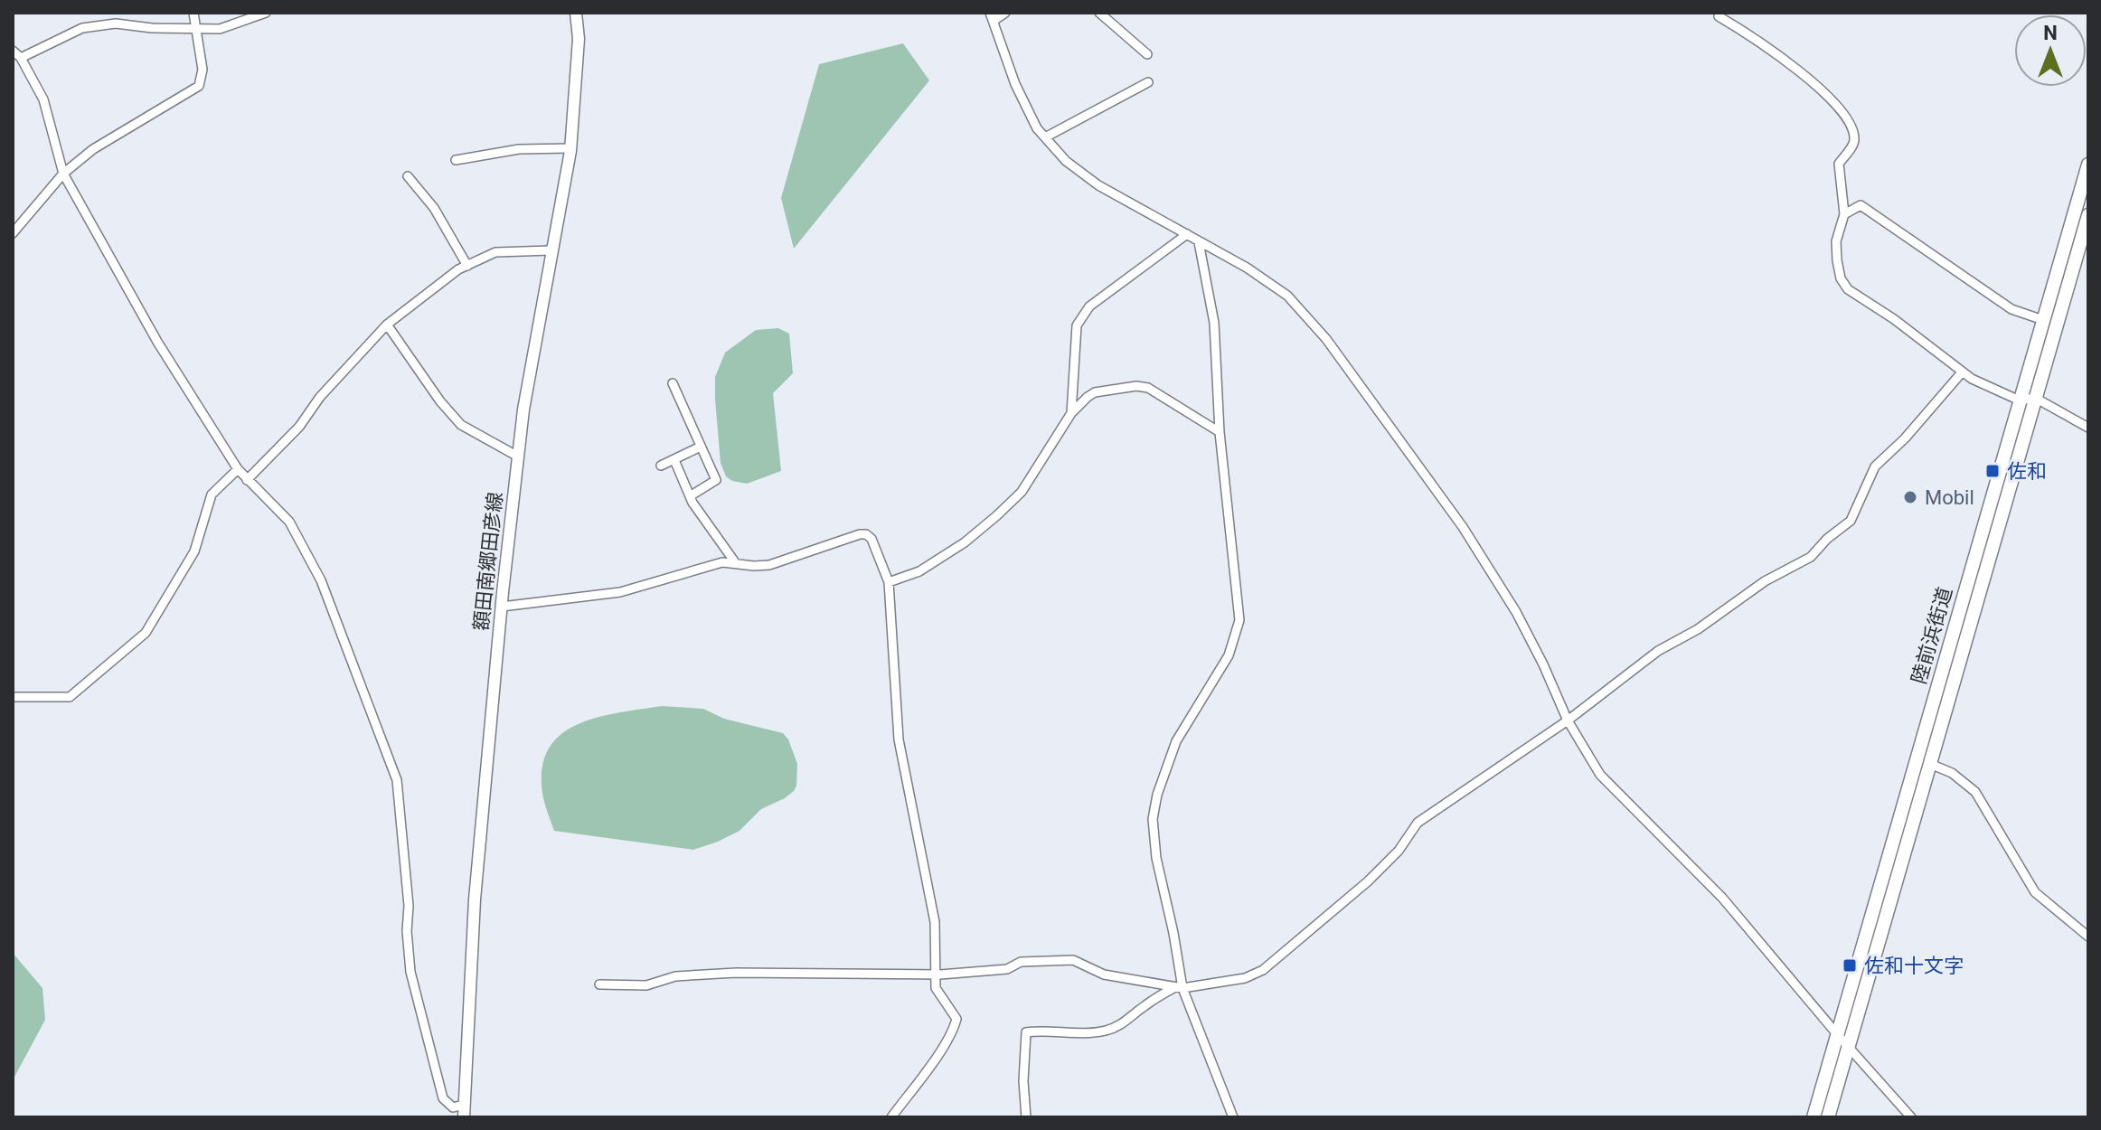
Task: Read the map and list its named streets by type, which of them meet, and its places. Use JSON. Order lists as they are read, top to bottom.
{
  "streets": {
    "highway": ["陸前浜街道"],
    "main road": ["額田南郷田彦線"]
  },
  "places": {
    "transit": ["佐和", "佐和十文字"],
    "other": ["Mobil"]
  },
  "north": "top"
}
